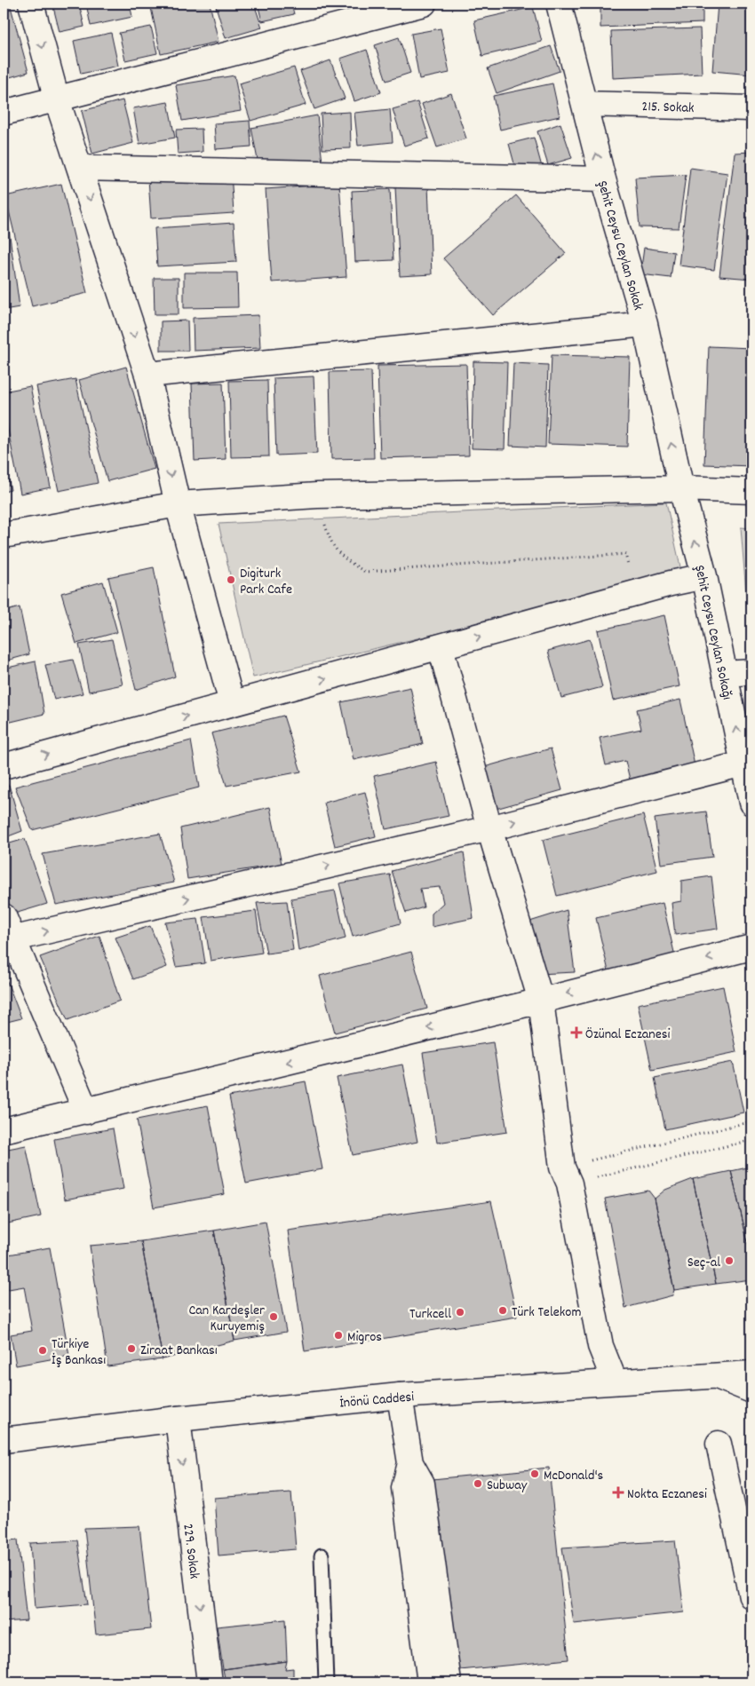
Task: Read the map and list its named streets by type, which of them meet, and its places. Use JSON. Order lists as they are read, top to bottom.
{
  "streets": {
    "street": [
      "215. Sokak",
      "Şehit Ceysu Ceylan Sokak",
      "Şehit Ceysu Ceylan Sokağı",
      "İnönü Caddesi",
      "229. Sokak"
    ]
  },
  "crossings": [
    ["215. Sokak", "Şehit Ceysu Ceylan Sokak"],
    ["Şehit Ceysu Ceylan Sokak", "Şehit Ceysu Ceylan Sokağı"],
    ["İnönü Caddesi", "229. Sokak"]
  ],
  "one_way": ["Şehit Ceysu Ceylan Sokak", "Şehit Ceysu Ceylan Sokağı"],
  "places": {
    "other": [
      "Digiturk Park Cafe",
      "Seç-al",
      "Türk Telekom",
      "Turkcell",
      "Can Kardeşler Kuruyemiş",
      "Migros",
      "Ziraat Bankası",
      "Türkiye İş Bankası",
      "McDonald's",
      "Subway"
    ],
    "health": ["Özünal Eczanesi", "Nokta Eczanesi"]
  }
}
